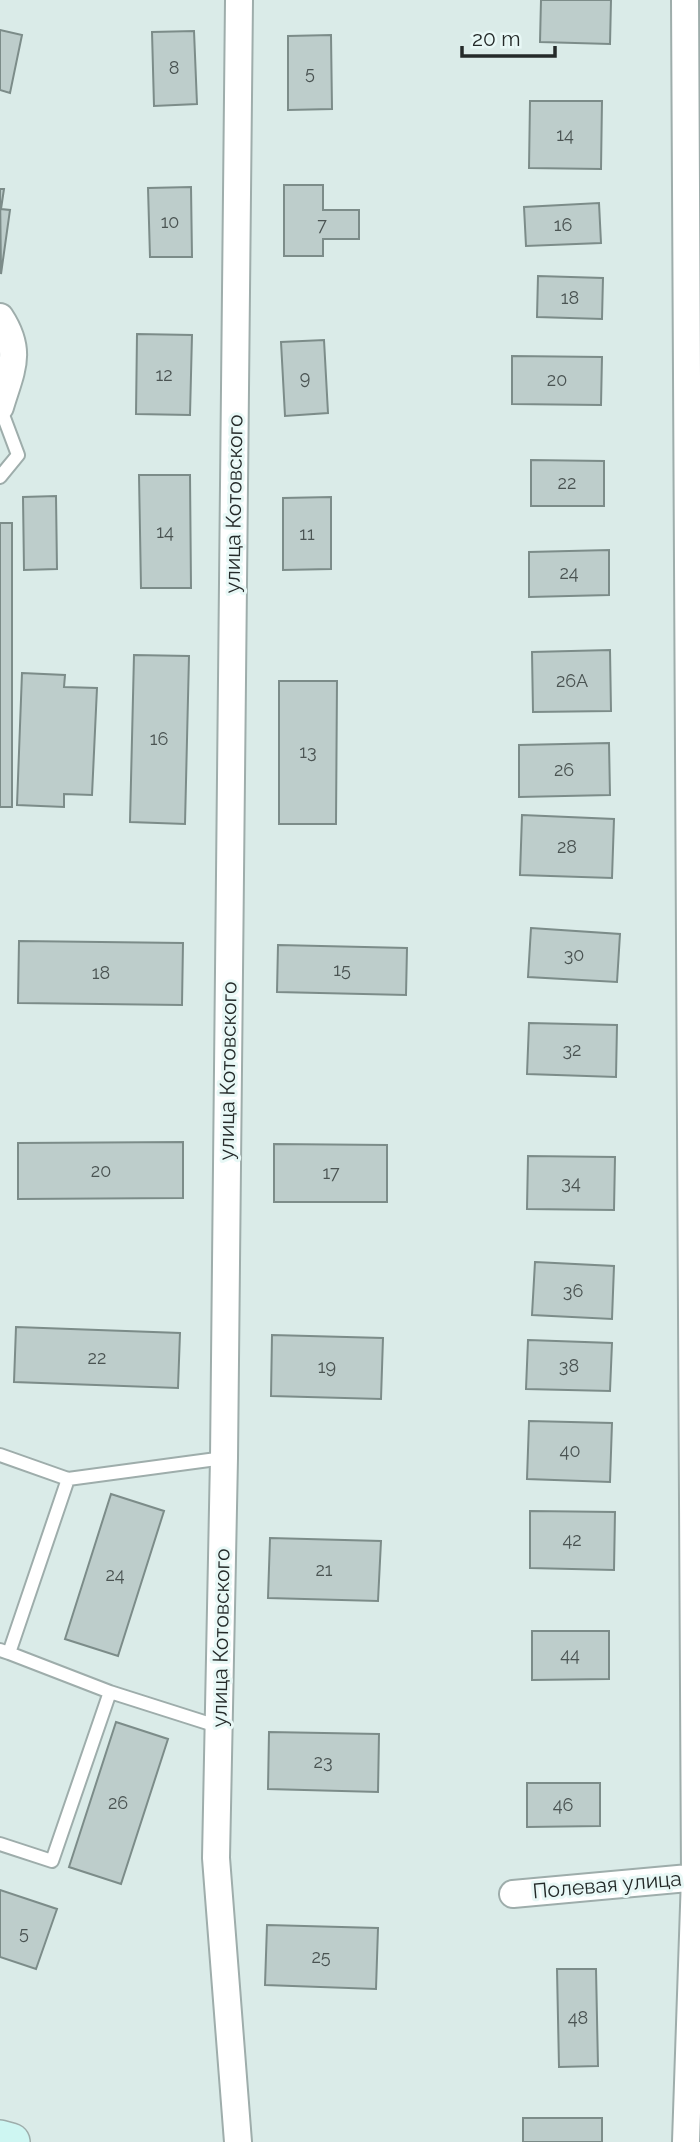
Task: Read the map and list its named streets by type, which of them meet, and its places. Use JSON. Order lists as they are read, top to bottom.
{
  "streets": {
    "street": ["улица Котовского", "Полевая улица"]
  },
  "house_numbers": [
    "8",
    "5",
    "14",
    "10",
    "7",
    "16",
    "18",
    "12",
    "9",
    "20",
    "22",
    "14",
    "11",
    "24",
    "26А",
    "16",
    "13",
    "26",
    "28",
    "30",
    "15",
    "18",
    "32",
    "20",
    "17",
    "34",
    "36",
    "22",
    "38",
    "19",
    "40",
    "42",
    "21",
    "24",
    "44",
    "23",
    "26",
    "46",
    "5",
    "25",
    "48"
  ],
  "scale_bar": "20 m"
}
